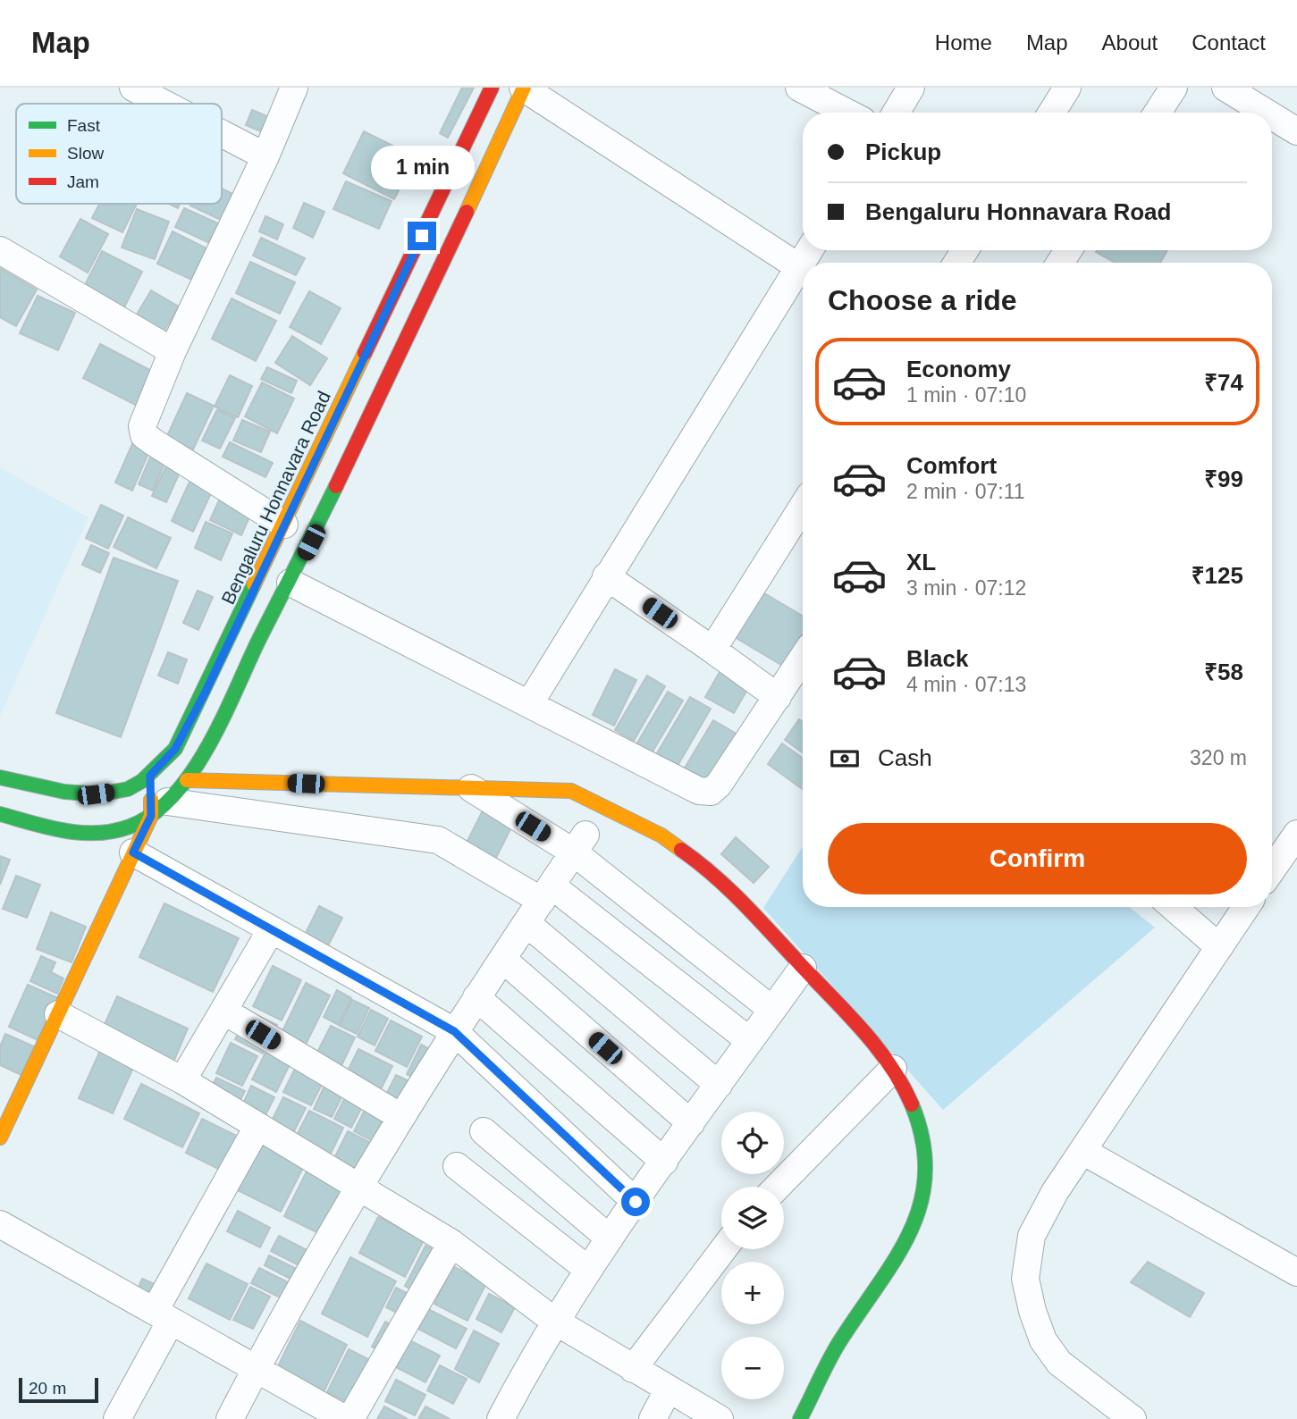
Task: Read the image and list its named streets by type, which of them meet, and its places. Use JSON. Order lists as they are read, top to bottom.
{
  "streets": {
    "main road": ["Bengaluru Honnavara Road"]
  },
  "legend": ["Fast", "Slow", "Jam"],
  "scale_bar": "20 m",
  "page": {
    "header": "Map",
    "nav": [
      "Home",
      "Map",
      "About",
      "Contact"
    ],
    "banner": ["Pickup", "Bengaluru Honnavara Road"],
    "bubble": "1 min",
    "heading": "Choose a ride",
    "list": [
      {
        "name": "Economy",
        "note": "1 min · 07:10",
        "value": "₹74"
      },
      {
        "name": "Comfort",
        "note": "2 min · 07:11",
        "value": "₹99"
      },
      {
        "name": "XL",
        "note": "3 min · 07:12",
        "value": "₹125"
      },
      {
        "name": "Black",
        "note": "4 min · 07:13",
        "value": "₹58"
      }
    ],
    "pay": ["Cash", "320 m"],
    "buttons": "Confirm",
    "map_buttons": ["+", "−"],
    "scale": "20 m"
  }
}
